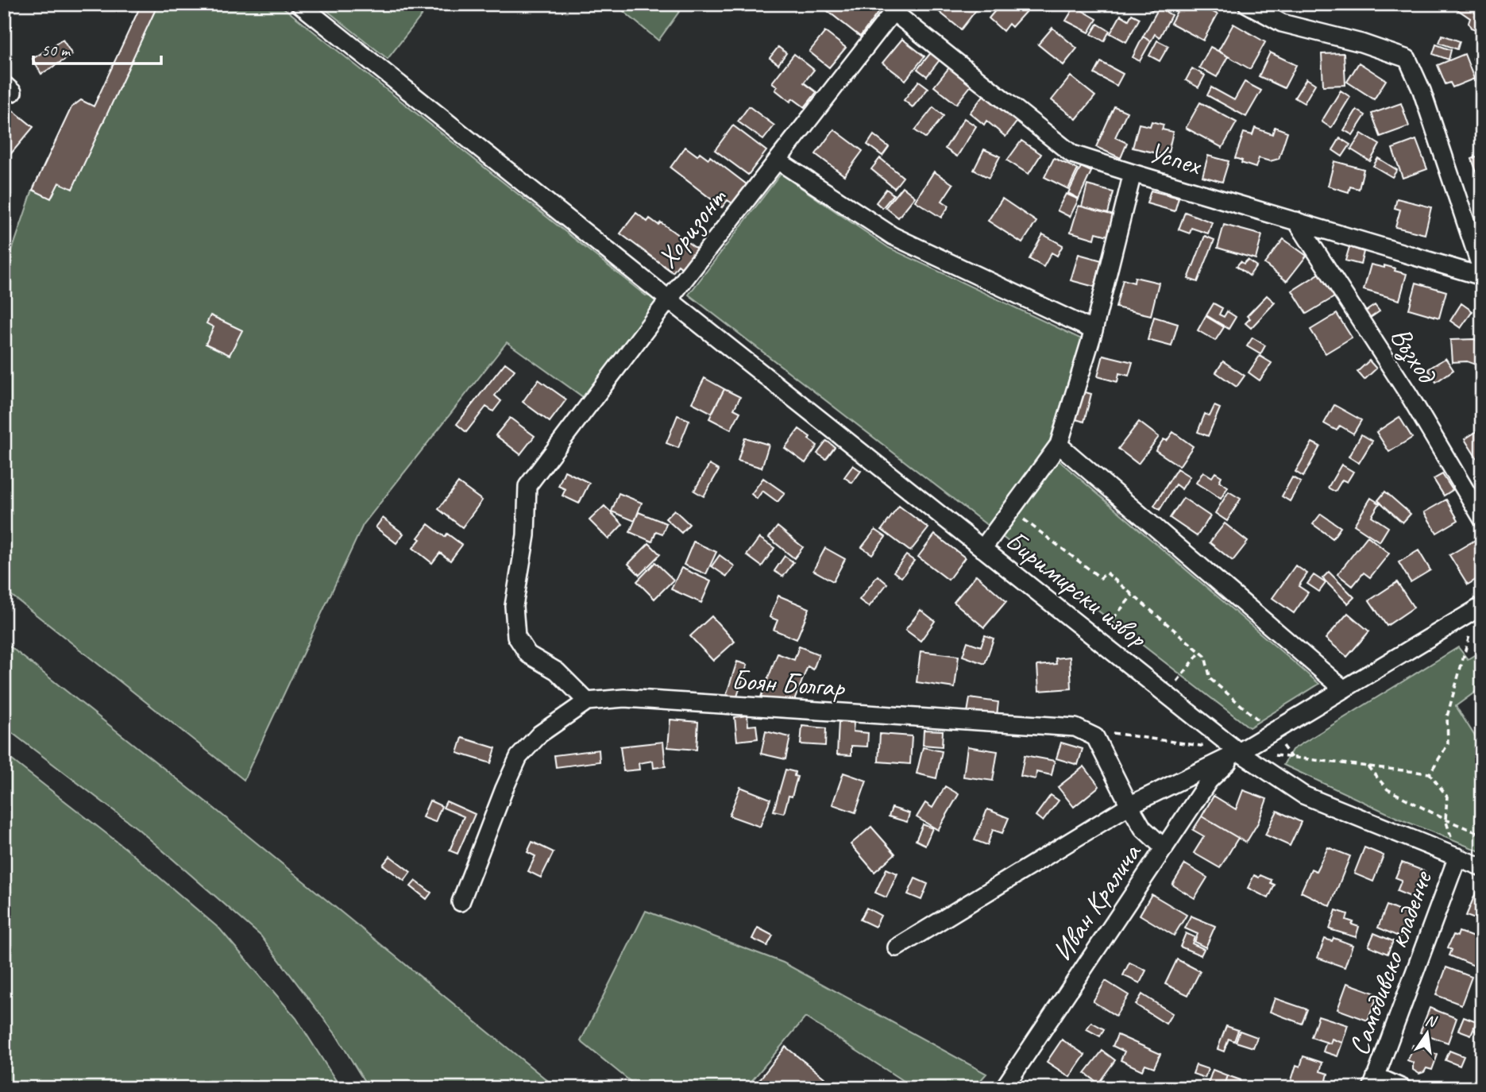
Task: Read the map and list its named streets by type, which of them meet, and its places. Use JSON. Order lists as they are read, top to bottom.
{
  "streets": {
    "street": [
      "Успех",
      "Хоризонт",
      "Възход",
      "Биримирски извор",
      "Боян Болгар",
      "Иван Кралича",
      "Самодивско кладенче"
    ]
  },
  "crossings": [
    ["Успех", "Хоризонт"],
    ["Успех", "Възход"],
    ["Хоризонт", "Биримирски извор"],
    ["Хоризонт", "Боян Болгар"],
    ["Биримирски извор", "Иван Кралича"],
    ["Биримирски извор", "Самодивско кладенче"],
    ["Боян Болгар", "Иван Кралича"]
  ],
  "scale_bar": "50 m",
  "north": "top"
}
